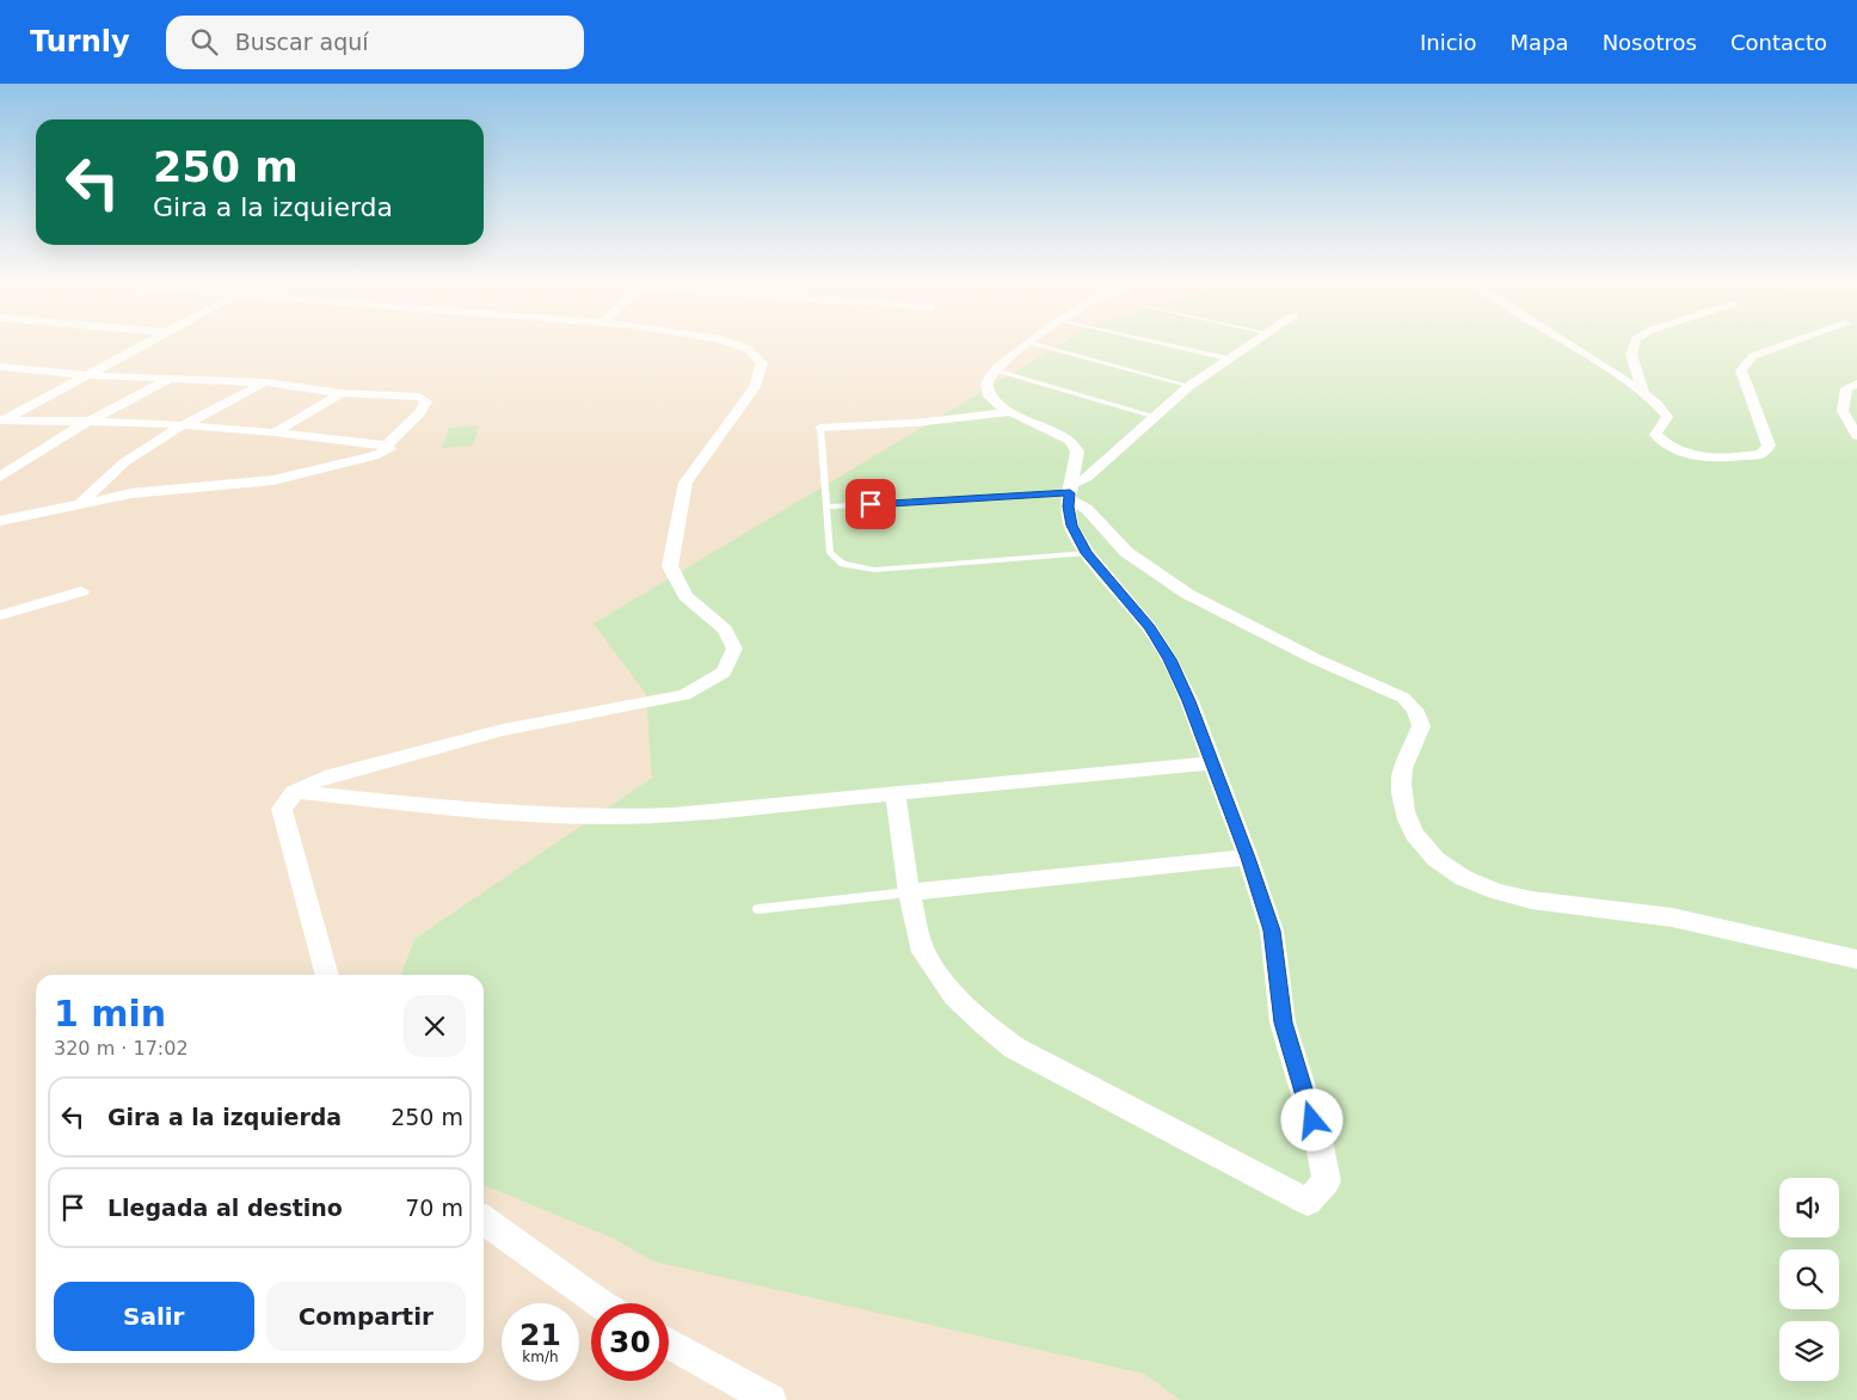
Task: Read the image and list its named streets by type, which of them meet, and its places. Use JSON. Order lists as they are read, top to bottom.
{
  "page": {
    "header": "Turnly",
    "search": "Buscar aquí",
    "nav": [
      "Inicio",
      "Mapa",
      "Nosotros",
      "Contacto"
    ],
    "turn": ["250 m", "Gira a la izquierda"],
    "heading": ["1 min", "320 m · 17:02"],
    "list": [
      {
        "name": "Gira a la izquierda",
        "value": "250 m"
      },
      {
        "name": "Llegada al destino",
        "value": "70 m"
      }
    ],
    "buttons": ["Salir", "Compartir"],
    "speed": "21 km/h",
    "limit": "30"
  }
}
